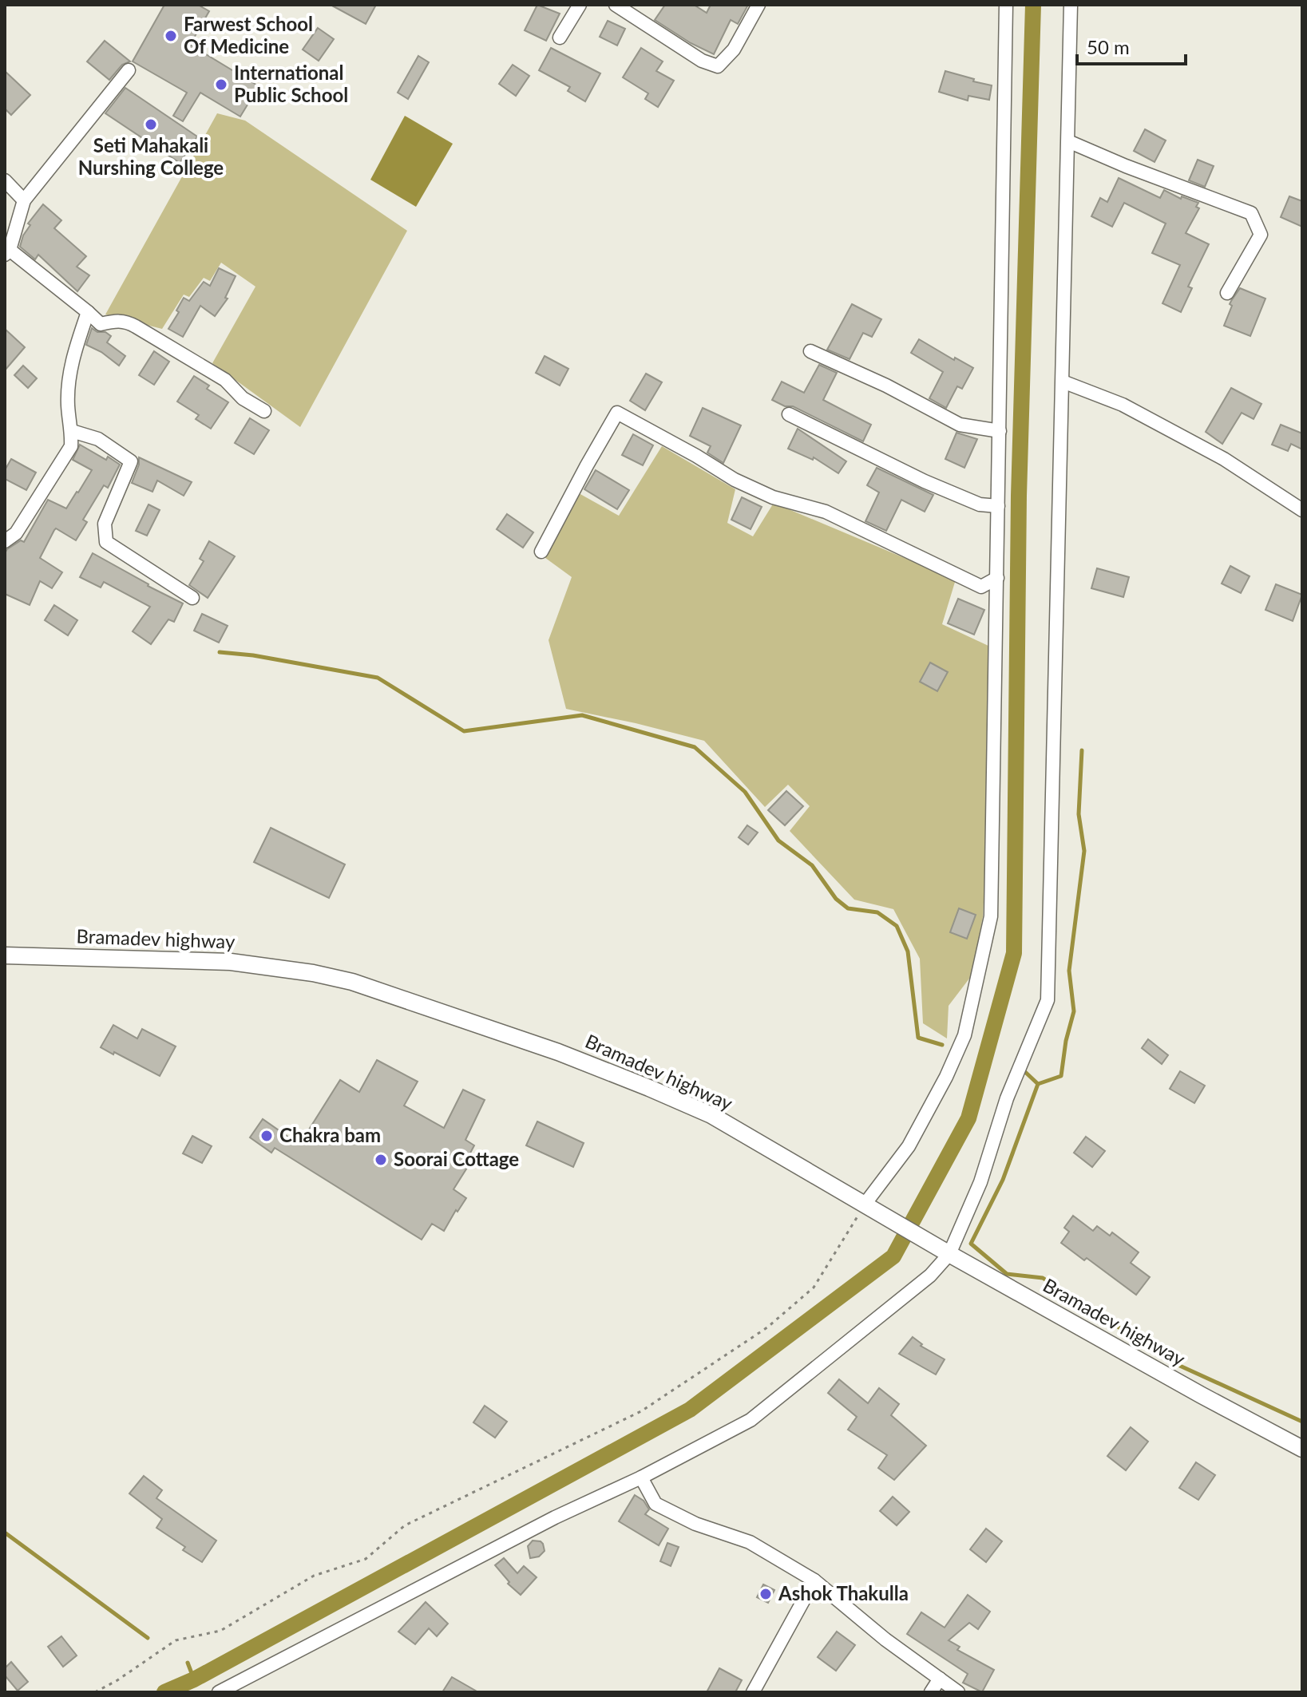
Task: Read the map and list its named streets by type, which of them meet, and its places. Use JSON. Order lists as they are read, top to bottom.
{
  "streets": {
    "street": ["Bramadev highway"]
  },
  "places": [
    "Farwest School Of Medicine",
    "International Public School",
    "Seti Mahakali Nurshing College",
    "Chakra bam",
    "Soorai Cottage",
    "Ashok Thakulla"
  ],
  "scale_bar": "50 m"
}
